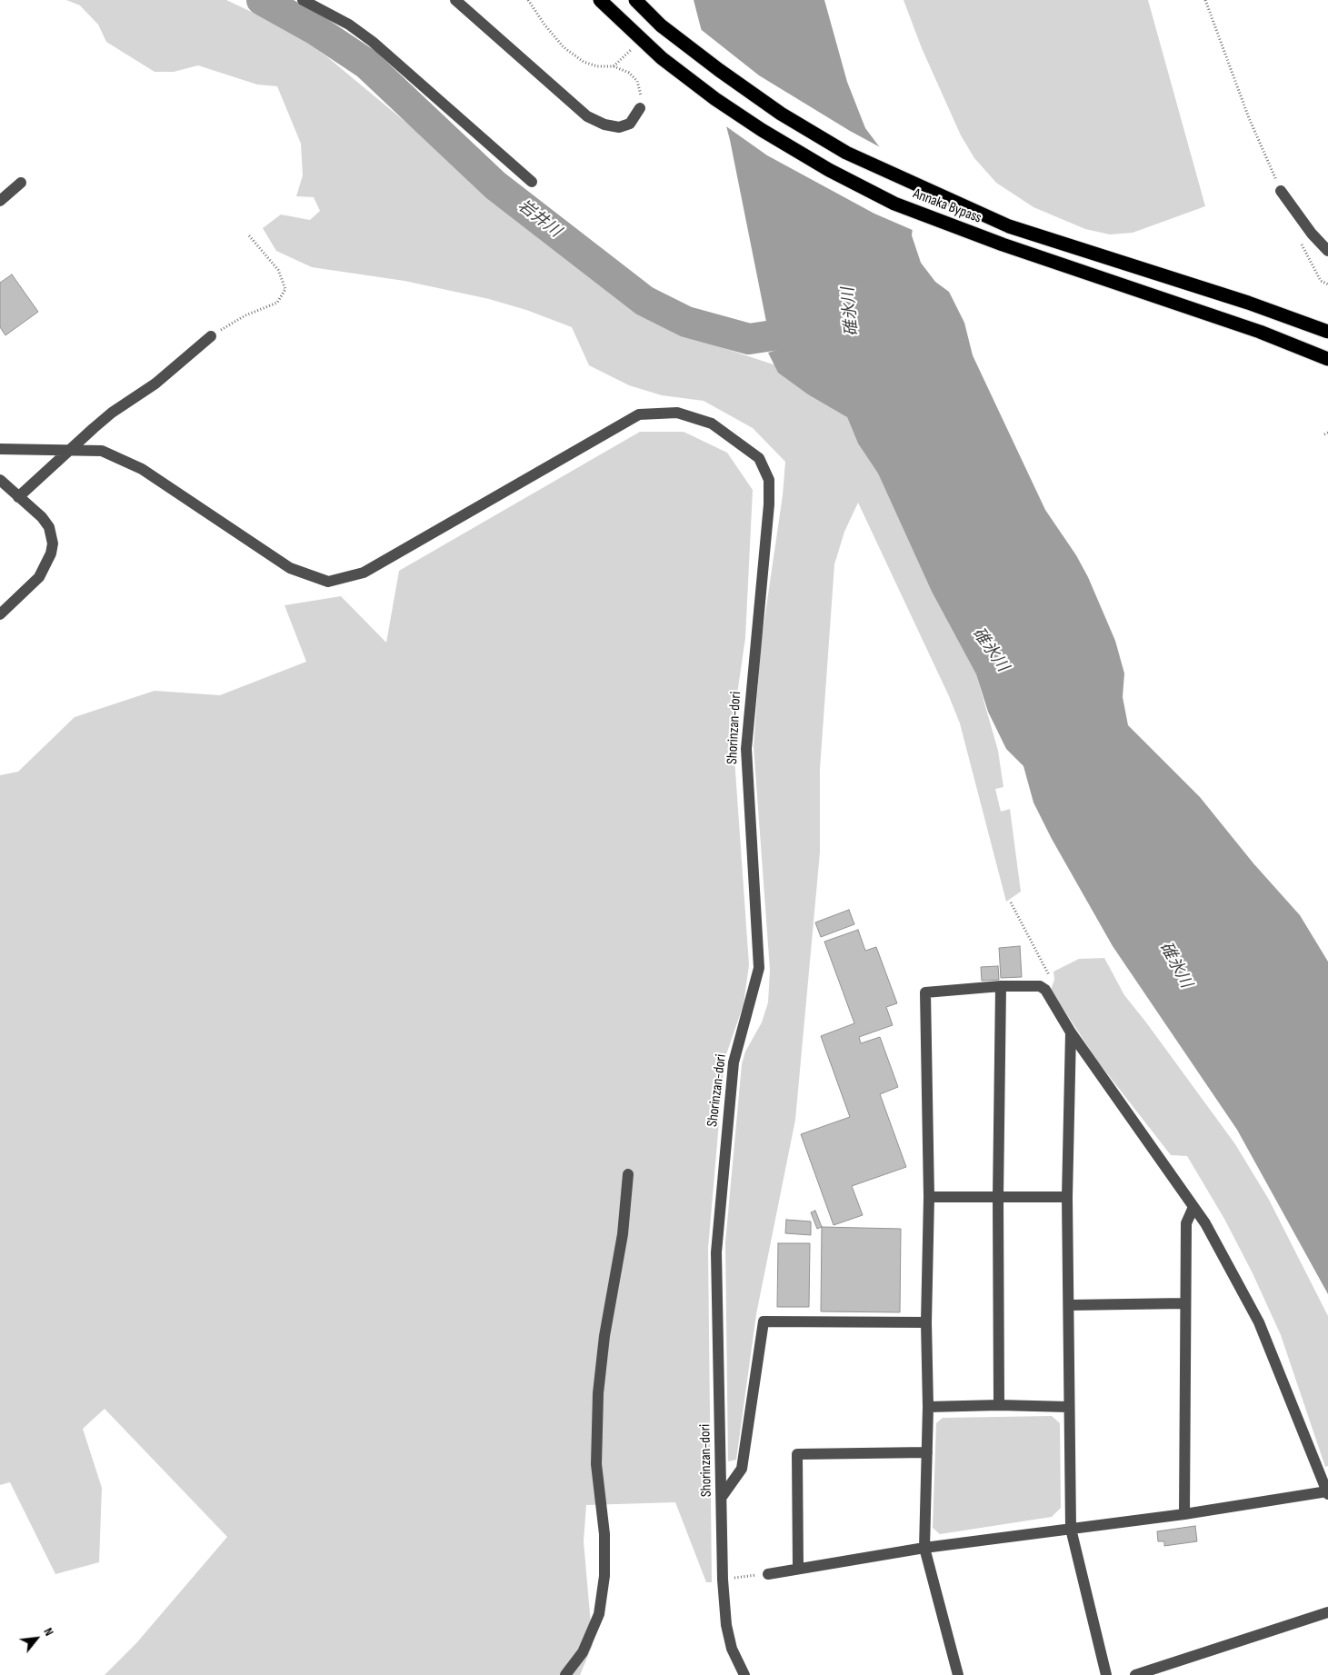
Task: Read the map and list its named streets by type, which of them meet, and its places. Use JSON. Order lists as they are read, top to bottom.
{
  "streets": {
    "highway": ["Annaka Bypass"],
    "street": ["Shorinzan-dori"]
  },
  "water": ["岩井川", "碓氷川"],
  "north": "top right"
}
